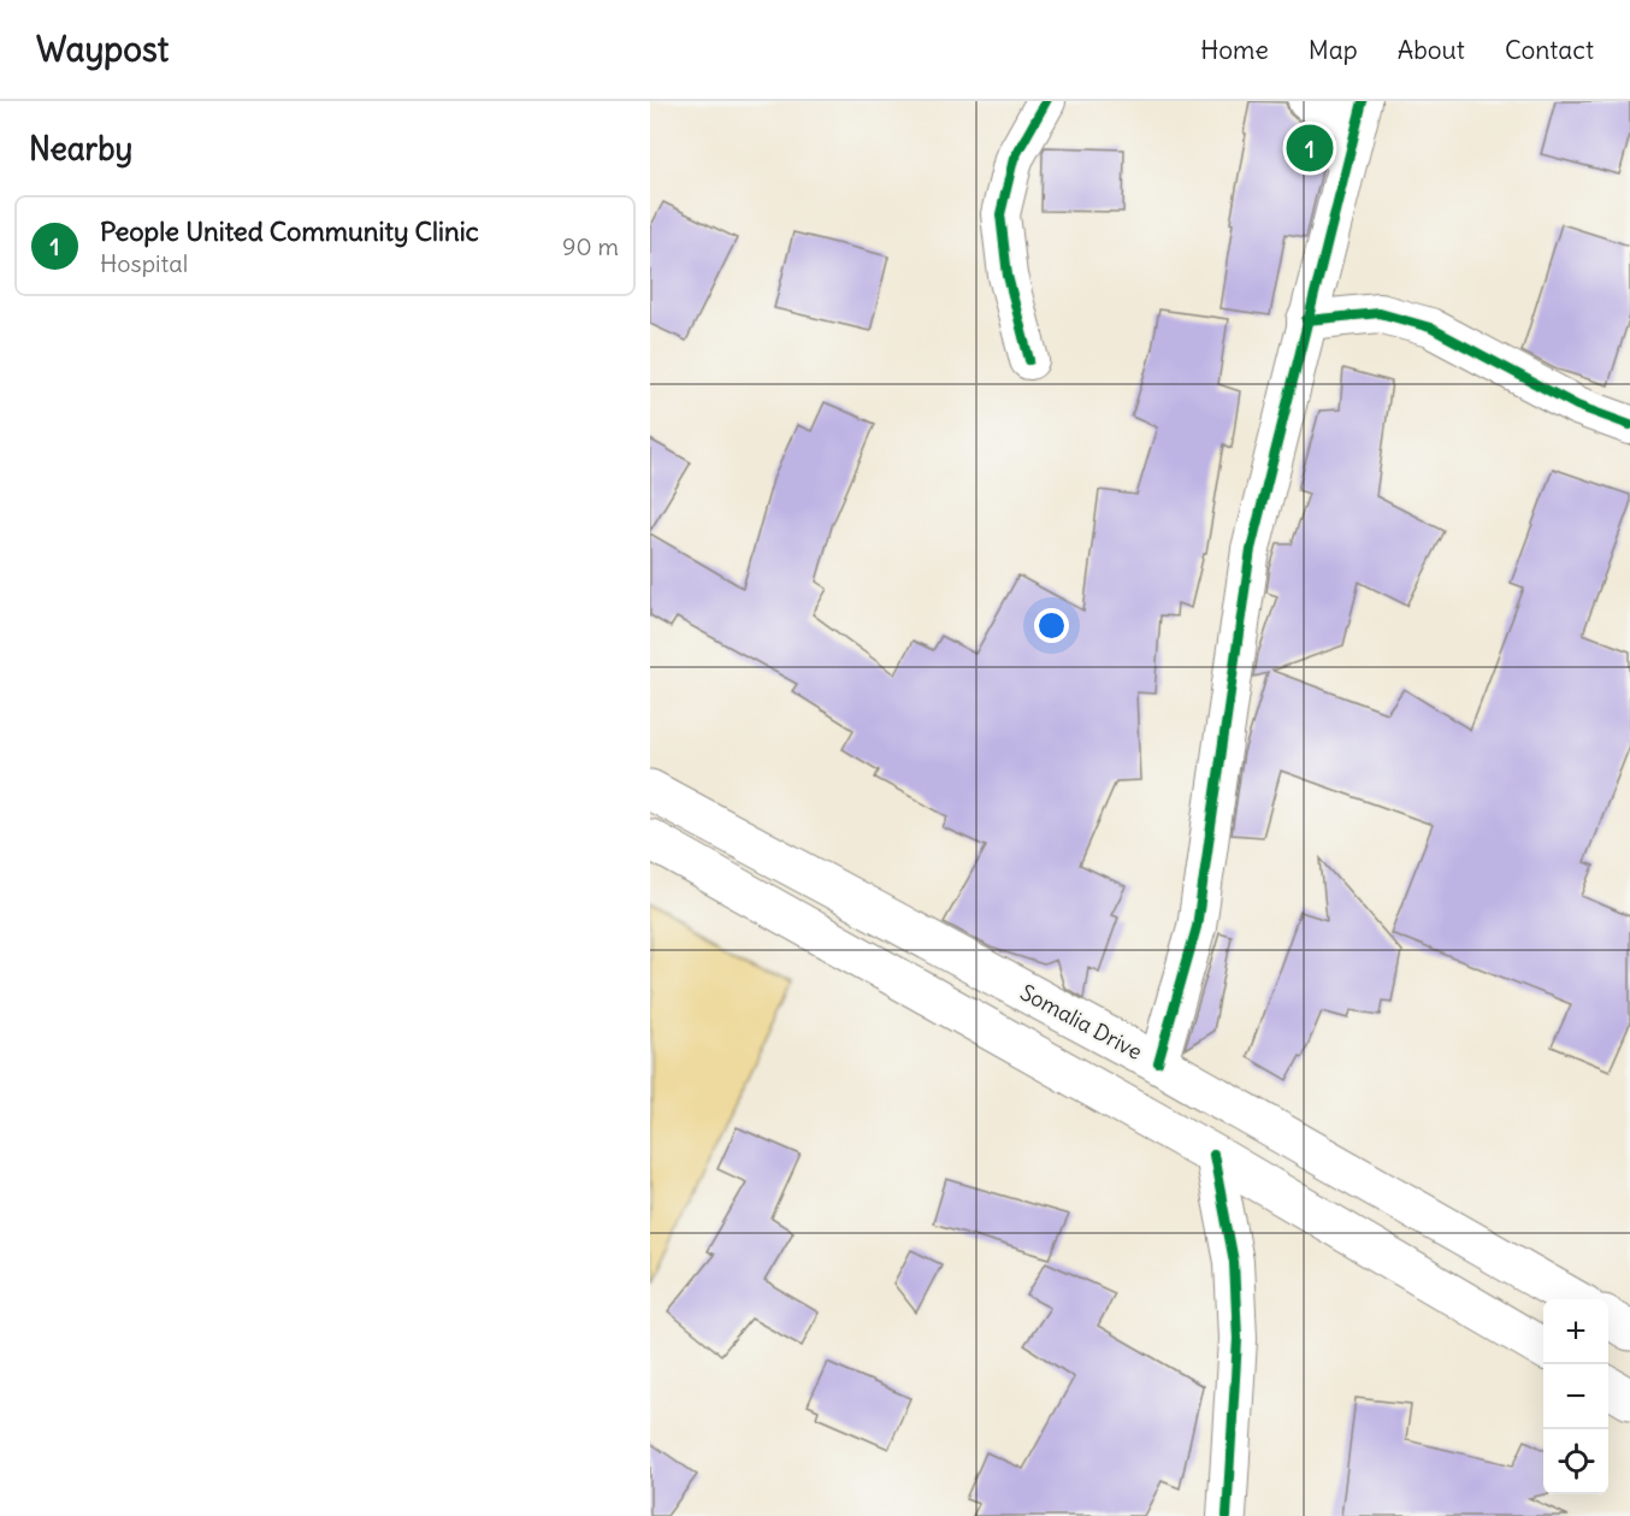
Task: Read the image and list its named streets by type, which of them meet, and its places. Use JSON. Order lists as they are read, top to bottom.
{
  "streets": {
    "main road": ["Somalia Drive"]
  },
  "page": {
    "header": "Waypost",
    "nav": [
      "Home",
      "Map",
      "About",
      "Contact"
    ],
    "heading": "Nearby",
    "pins": "1",
    "list": [
      {
        "mark": "1",
        "name": "People United Community Clinic",
        "note": "Hospital",
        "value": "90 m"
      }
    ],
    "map_buttons": ["+", "−"]
  }
}
